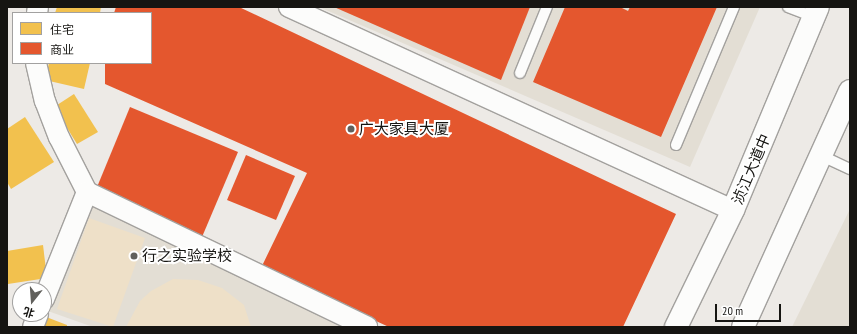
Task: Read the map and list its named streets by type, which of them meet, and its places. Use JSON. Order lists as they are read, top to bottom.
{
  "streets": {
    "main road": ["浈江大道中"]
  },
  "places": ["广大家具大厦", "行之实验学校"],
  "legend": ["住宅", "商业"],
  "scale_bar": "20 m",
  "north": "bottom"
}
